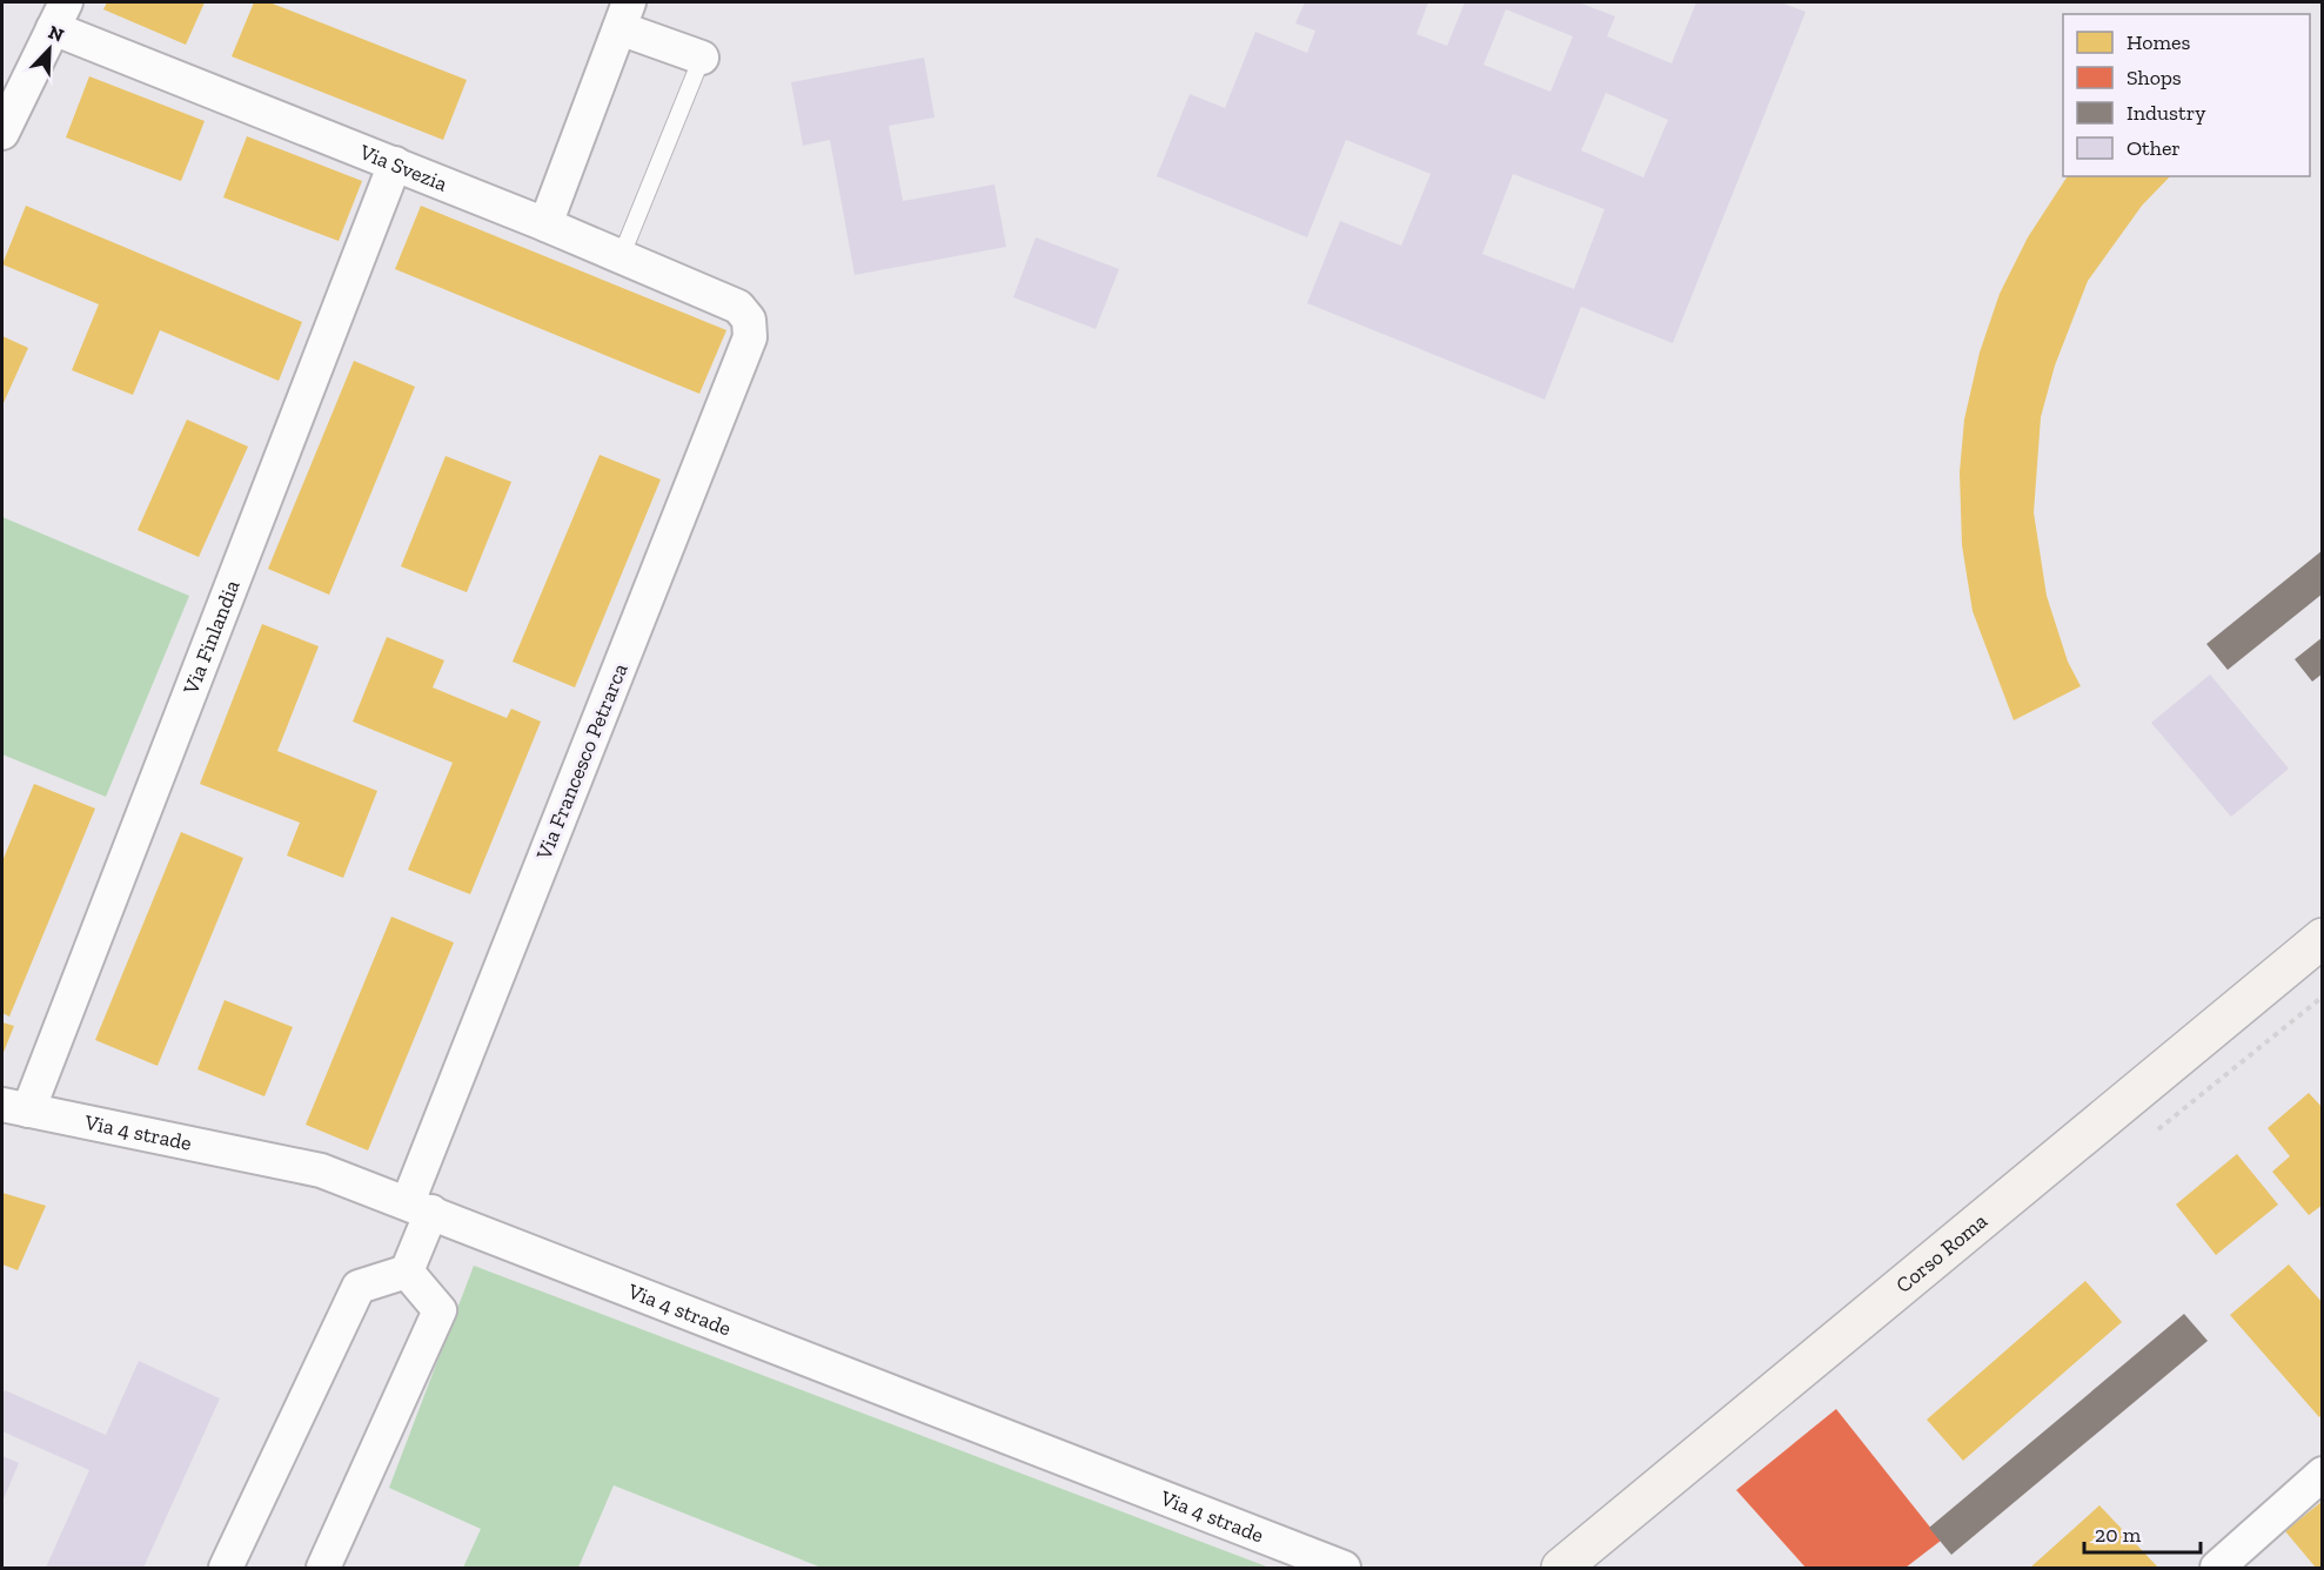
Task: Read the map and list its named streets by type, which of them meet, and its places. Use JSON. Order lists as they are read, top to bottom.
{
  "streets": {
    "main road": ["Corso Roma"],
    "street": [
      "Via Svezia",
      "Via Finlandia",
      "Via Francesco Petrarca",
      "Via 4 strade"
    ]
  },
  "crossings": [
    ["Via Svezia", "Via Finlandia"],
    ["Via Svezia", "Via Francesco Petrarca"],
    ["Via Finlandia", "Via 4 strade"],
    ["Via Francesco Petrarca", "Via 4 strade"]
  ],
  "legend": [
    "Homes",
    "Shops",
    "Industry",
    "Other"
  ],
  "scale_bar": "20 m",
  "north": "top right"
}
